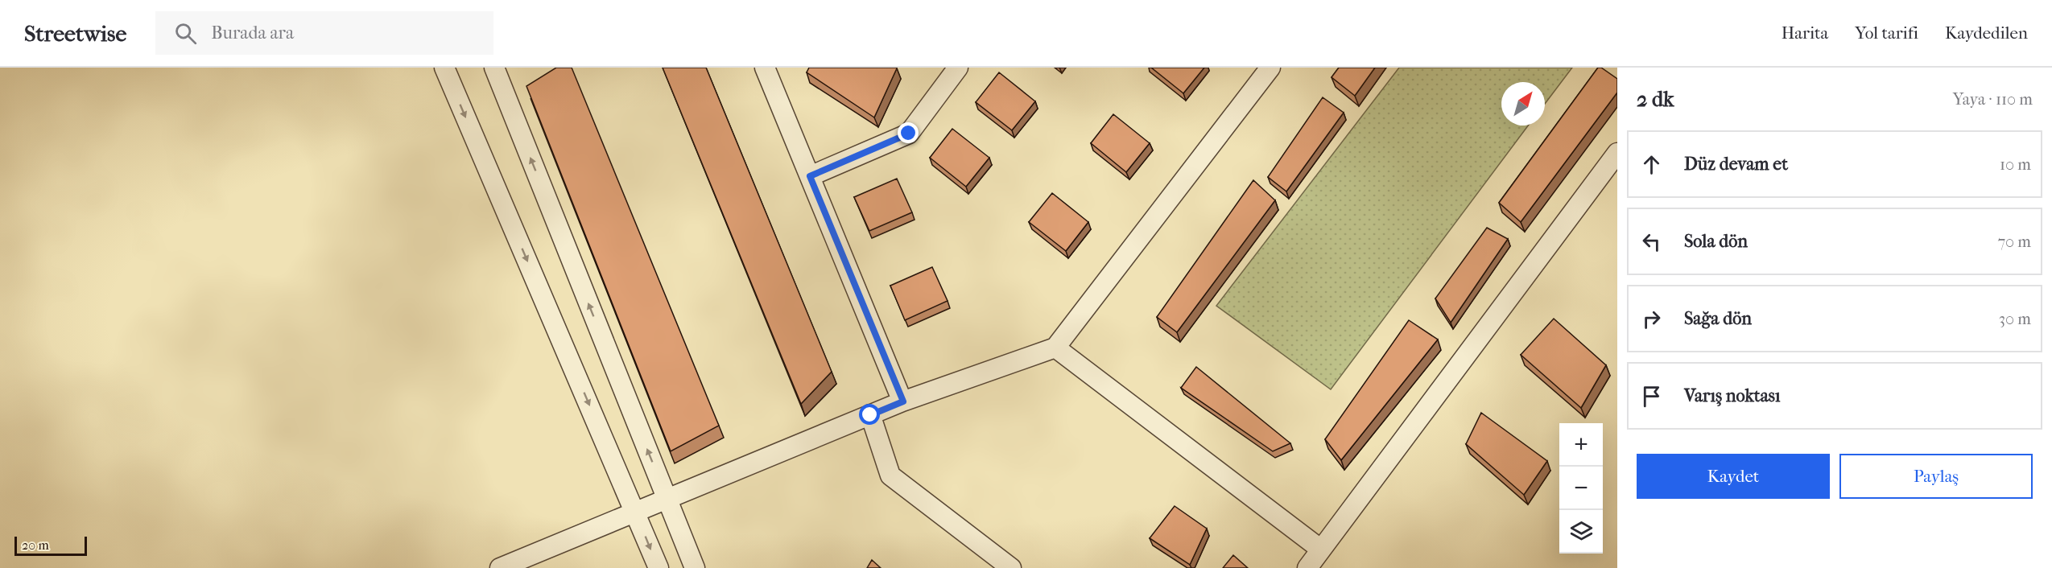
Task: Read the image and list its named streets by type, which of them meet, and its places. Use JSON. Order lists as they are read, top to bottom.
{
  "scale_bar": "20 m",
  "north": "top right",
  "page": {
    "header": "Streetwise",
    "search": "Burada ara",
    "nav": ["Harita", "Yol tarifi", "Kaydedilen"],
    "heading": ["2 dk", "Yaya · 110 m"],
    "list": [
      ["Düz devam et", "10 m"],
      ["Sola dön", "70 m"],
      ["Sağa dön", "30 m"],
      "Varış noktası"
    ],
    "map_buttons": ["+", "−"],
    "buttons": ["Kaydet", "Paylaş"],
    "scale": "20 m"
  }
}
